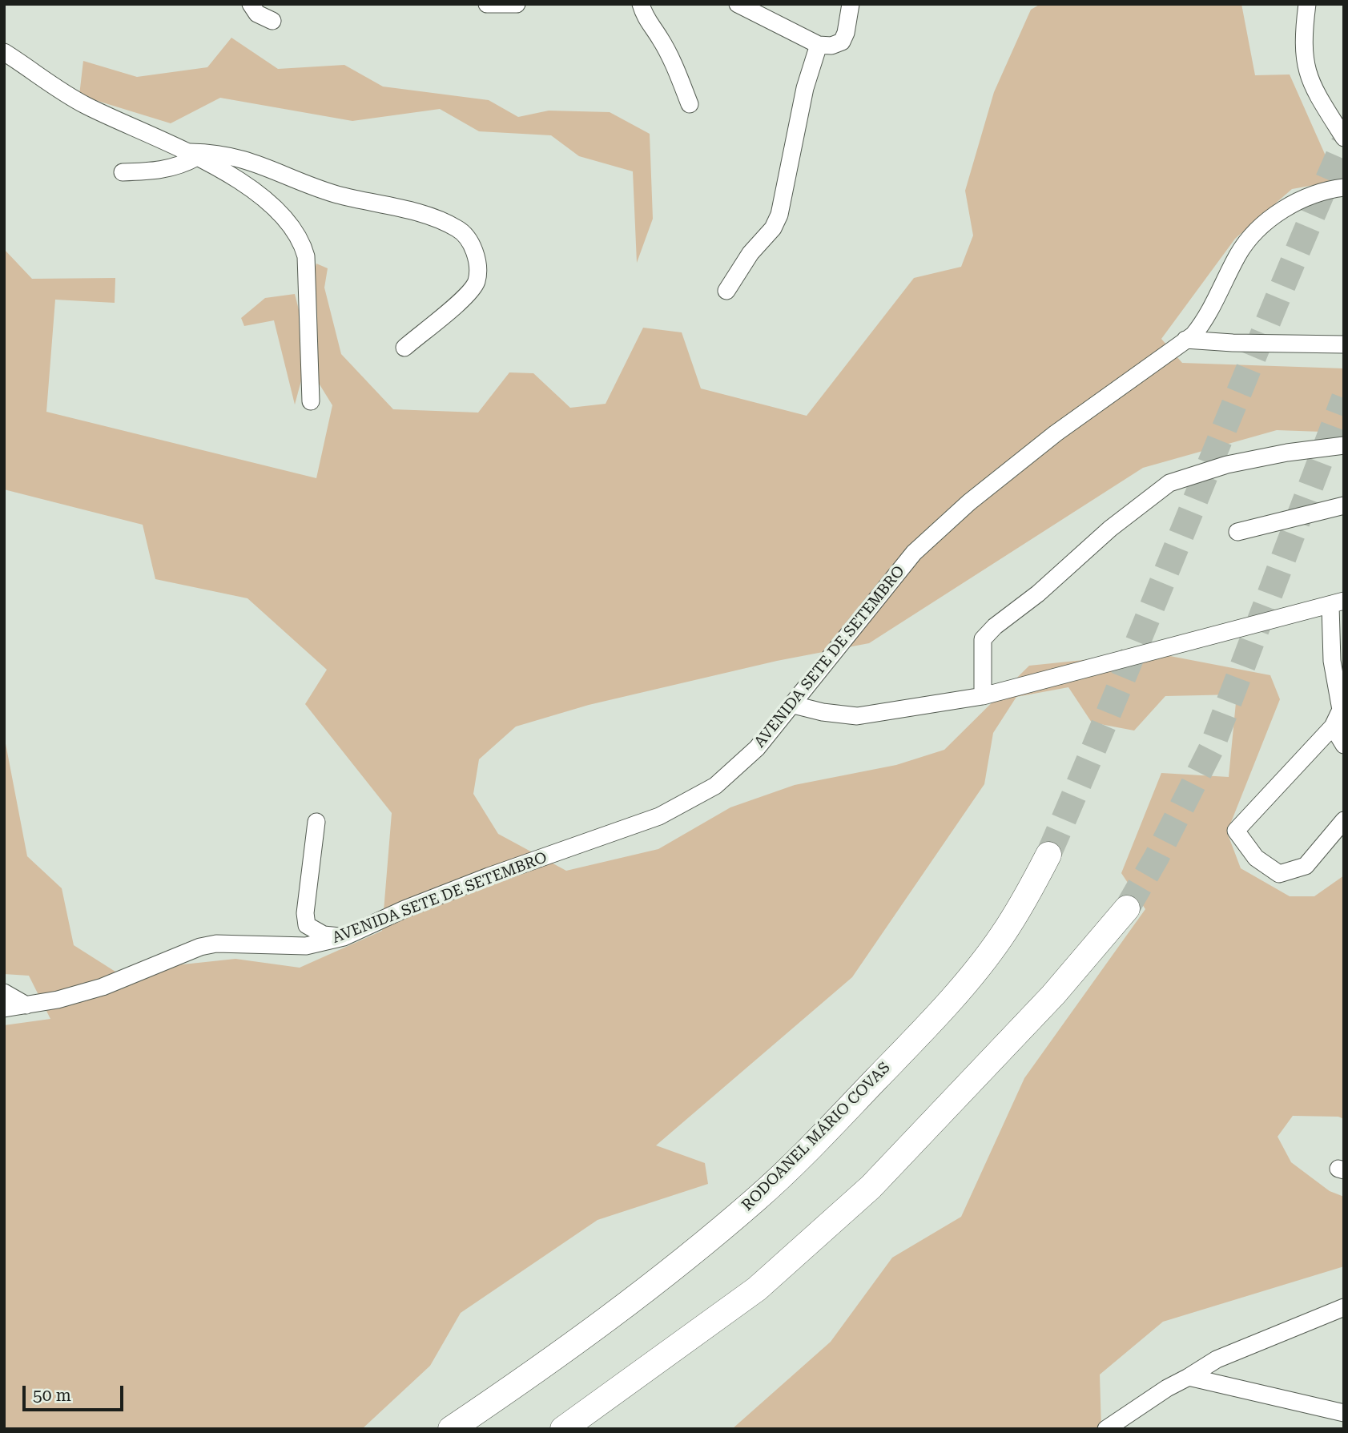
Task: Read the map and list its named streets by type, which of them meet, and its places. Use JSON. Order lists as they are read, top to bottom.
{
  "streets": {
    "highway": ["RODOANEL MÁRIO COVAS"],
    "street": ["AVENIDA SETE DE SETEMBRO"]
  },
  "scale_bar": "50 m"
}
